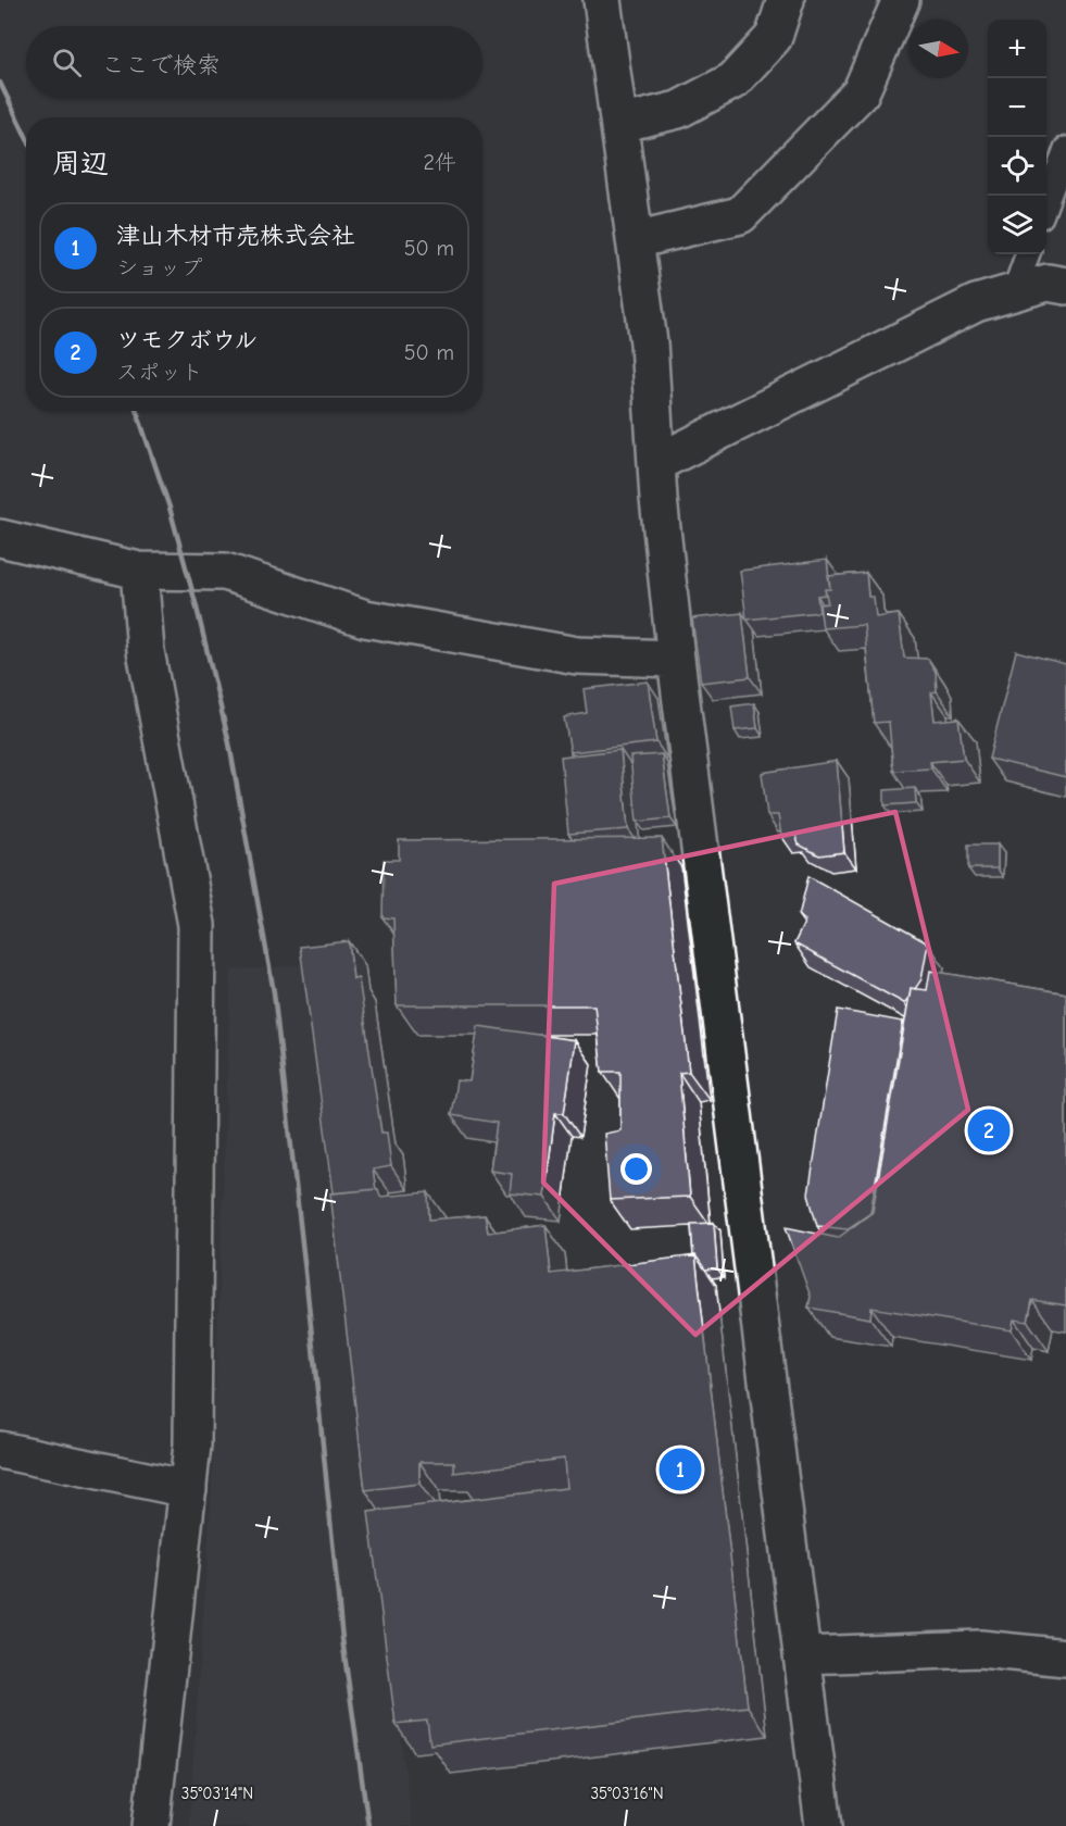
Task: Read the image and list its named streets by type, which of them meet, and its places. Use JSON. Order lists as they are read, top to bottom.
{
  "north": "right",
  "page": {
    "map_buttons": ["+", "−"],
    "search": "ここで検索",
    "heading": ["周辺", "2件"],
    "list": [
      {
        "mark": "1",
        "name": "津山木材市売株式会社",
        "note": "ショップ",
        "value": "50 m"
      },
      {
        "mark": "2",
        "name": "ツモクボウル",
        "note": "スポット",
        "value": "50 m"
      }
    ],
    "pins": ["2", "1"]
  },
  "coordinates": ["35°03'14\"N", "35°03'16\"N"]
}
